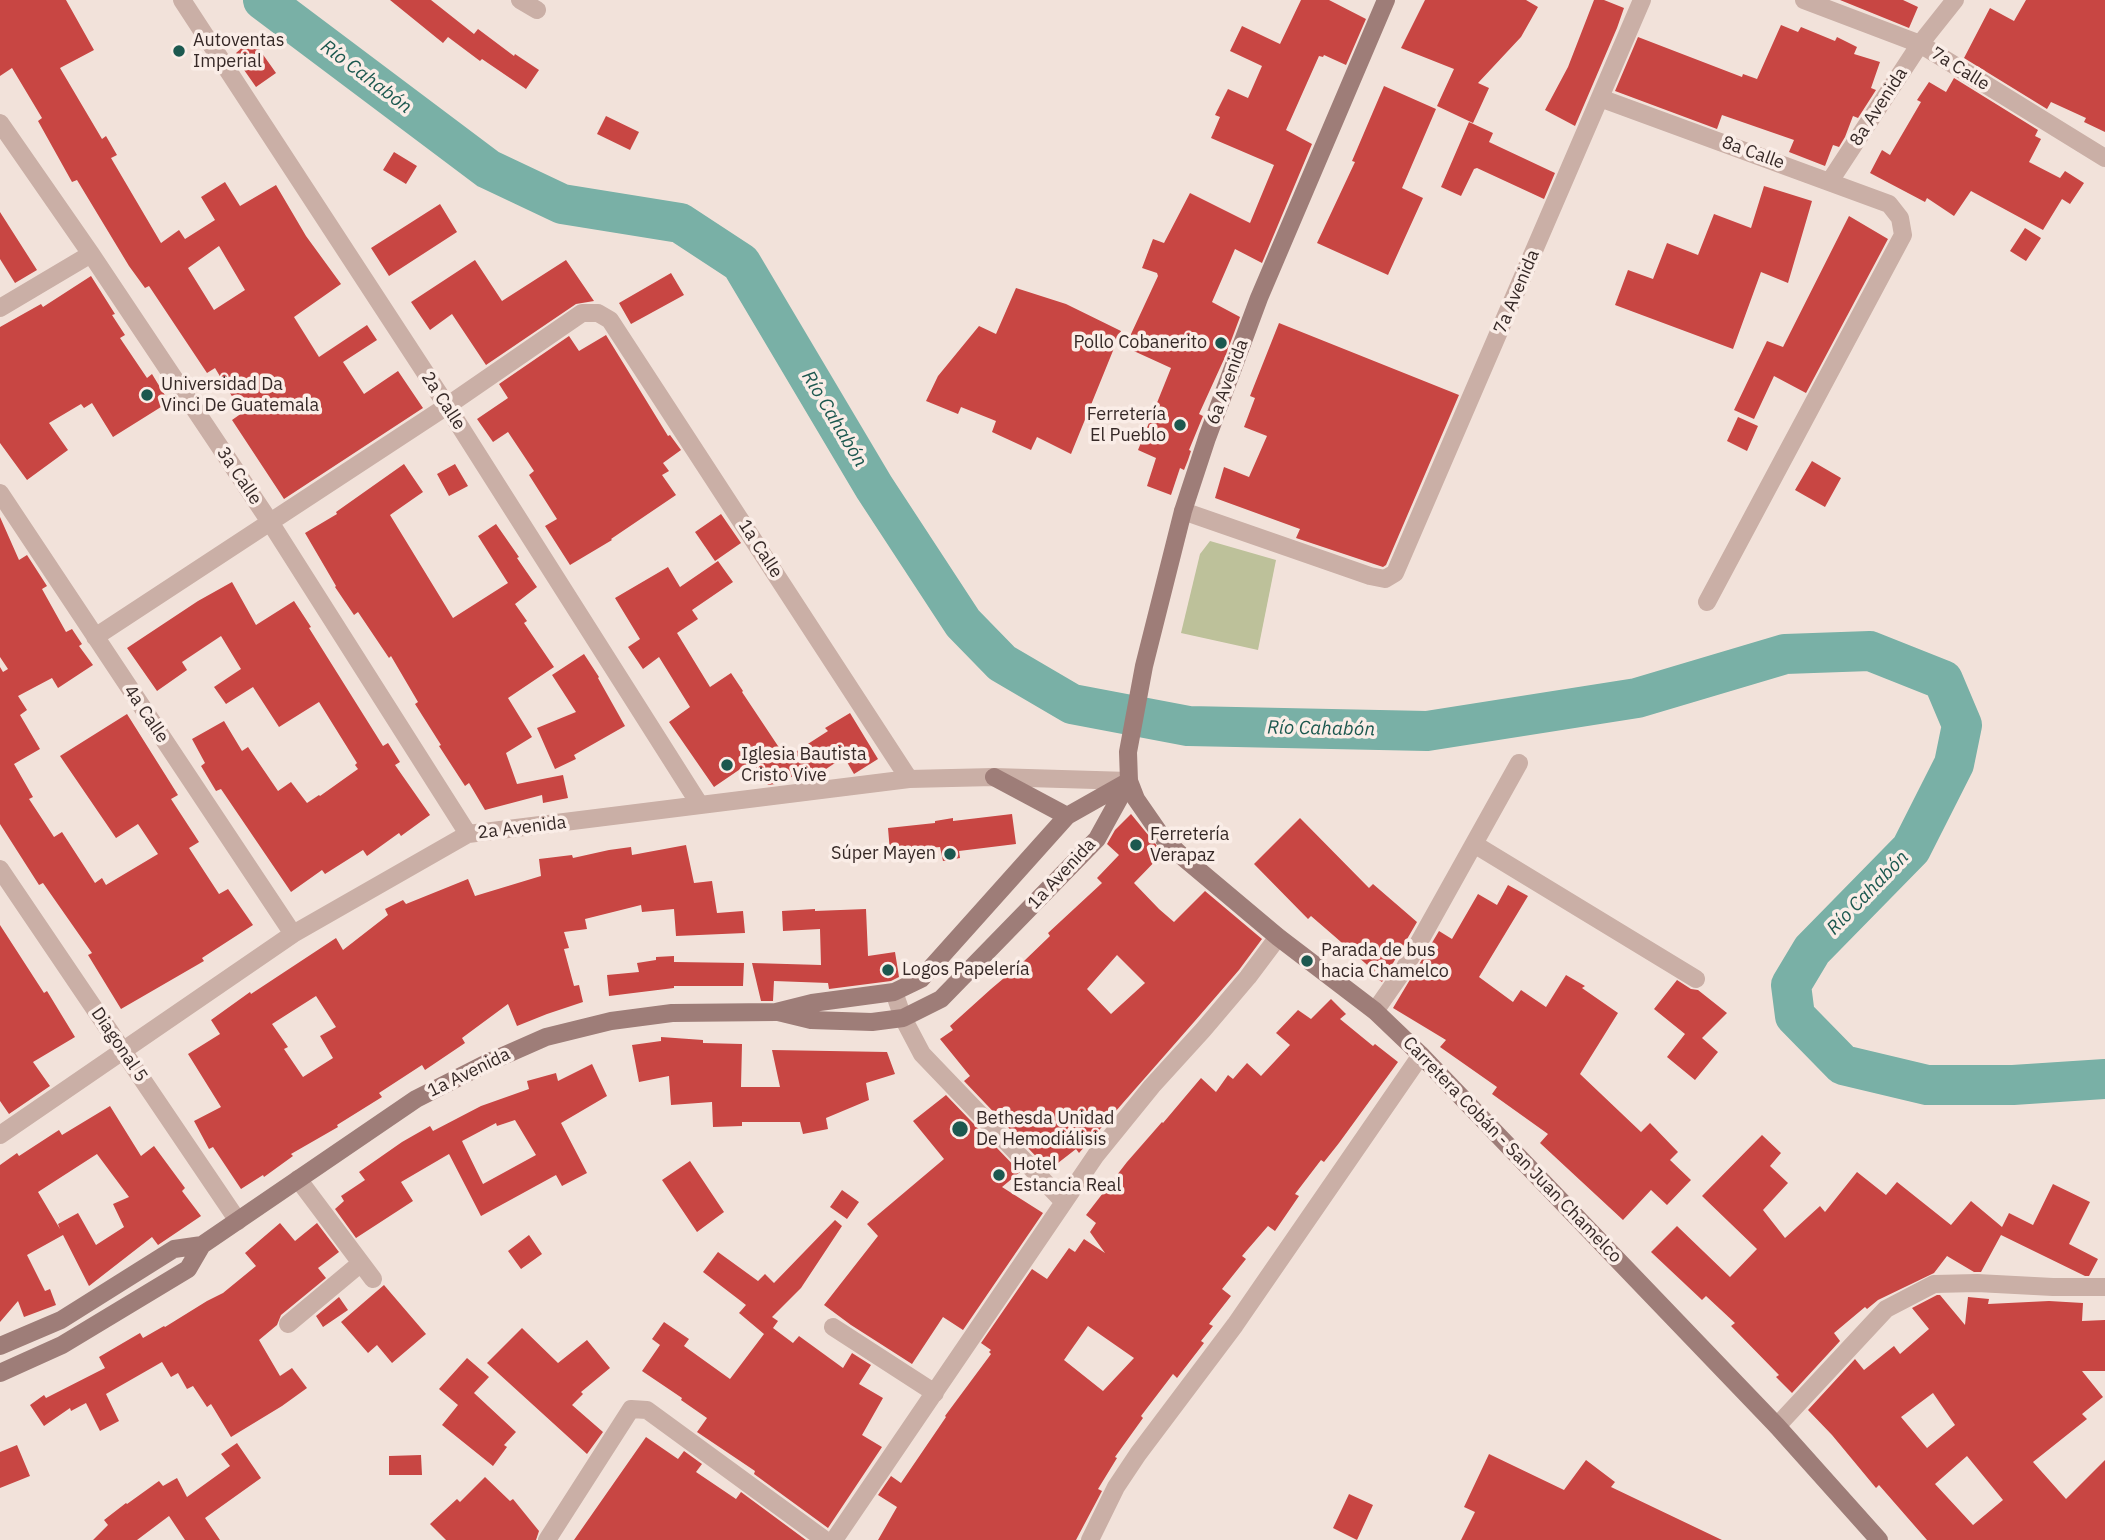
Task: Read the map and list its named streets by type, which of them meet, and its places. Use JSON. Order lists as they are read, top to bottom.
{
  "streets": {
    "main road": ["6a Avenida", "1a Avenida", "Carretera Cobán - San Juan Chamelco"],
    "street": [
      "7a Calle",
      "8a Avenida",
      "8a Calle",
      "7a Avenida",
      "2a Calle",
      "3a Calle",
      "1a Calle",
      "4a Calle",
      "2a Avenida",
      "Diagonal 5"
    ]
  },
  "crossings": [
    ["7a Calle", "8a Avenida"],
    ["8a Avenida", "8a Calle"],
    ["8a Calle", "7a Avenida"],
    ["7a Avenida", "6a Avenida"],
    ["6a Avenida", "2a Avenida"],
    ["6a Avenida", "1a Avenida"],
    ["6a Avenida", "Carretera Cobán - San Juan Chamelco"],
    ["2a Calle", "1a Calle"],
    ["2a Calle", "2a Avenida"],
    ["3a Calle", "2a Avenida"],
    ["1a Calle", "2a Avenida"],
    ["4a Calle", "2a Avenida"],
    ["2a Avenida", "1a Avenida"],
    ["2a Avenida", "Diagonal 5"],
    ["2a Avenida", "Carretera Cobán - San Juan Chamelco"],
    ["1a Avenida", "Diagonal 5"],
    ["1a Avenida", "Carretera Cobán - San Juan Chamelco"]
  ],
  "water": ["Río Cahabón"],
  "places": [
    "Autoventas Imperial",
    "Pollo Cobanerito",
    "Universidad Da Vinci De Guatemala",
    "Ferretería El Pueblo",
    "Iglesia Bautista Cristo Vive",
    "Ferretería Verapaz",
    "Súper Mayen",
    "Parada de bus hacia Chamelco",
    "Logos Papelería",
    "Bethesda Unidad De Hemodiálisis",
    "Hotel Estancia Real"
  ]
}
